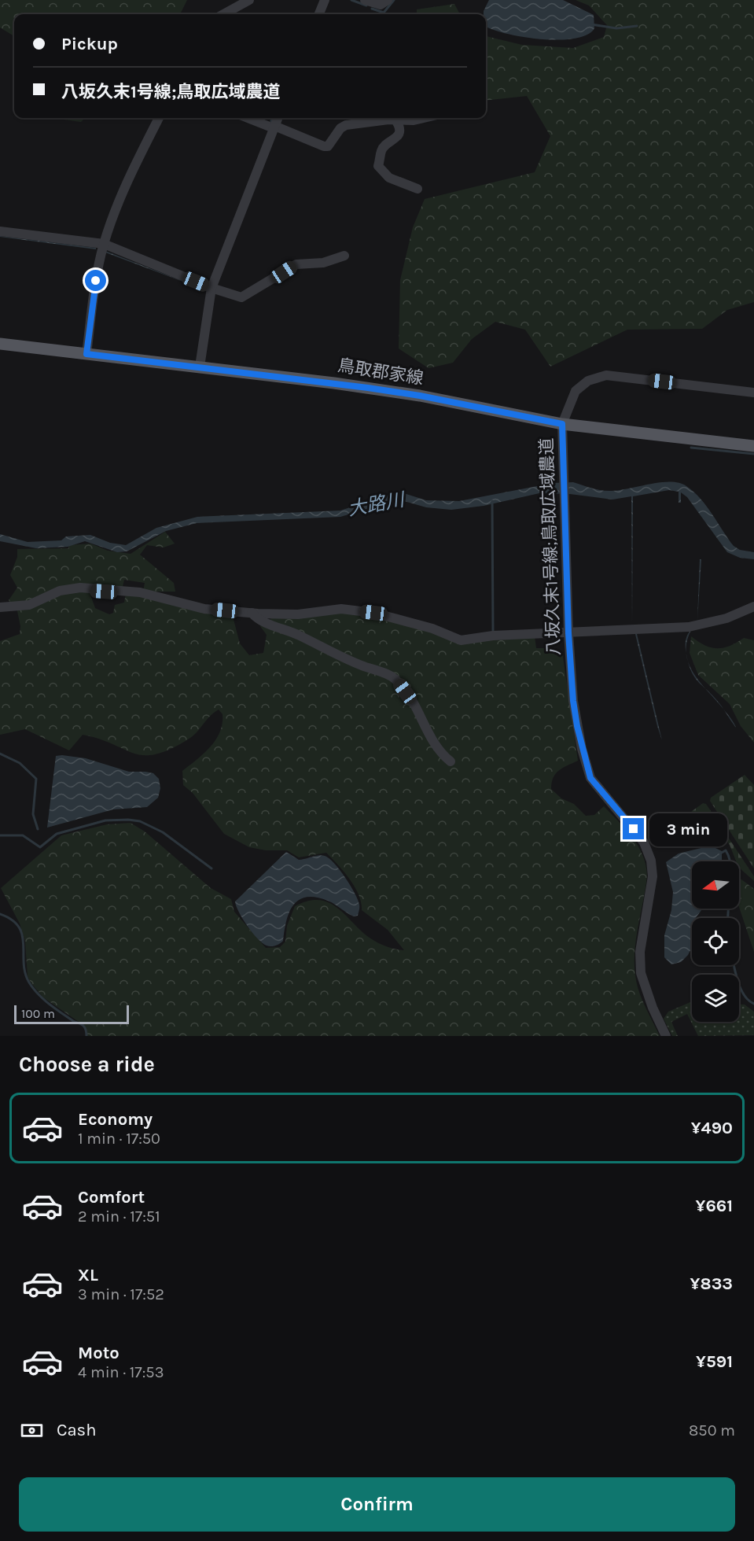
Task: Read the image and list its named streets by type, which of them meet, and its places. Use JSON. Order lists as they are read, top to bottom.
{
  "streets": {
    "main road": ["鳥取郡家線"],
    "street": ["八坂久末1号線;鳥取広域農道"]
  },
  "crossings": [
    ["鳥取郡家線", "八坂久末1号線;鳥取広域農道"]
  ],
  "water": ["大路川"],
  "scale_bar": "100 m",
  "north": "left",
  "page": {
    "banner": ["Pickup", "八坂久末1号線;鳥取広域農道"],
    "bubble": "3 min",
    "scale": "100 m",
    "heading": "Choose a ride",
    "list": [
      {
        "name": "Economy",
        "note": "1 min · 17:50",
        "value": "¥490"
      },
      {
        "name": "Comfort",
        "note": "2 min · 17:51",
        "value": "¥661"
      },
      {
        "name": "XL",
        "note": "3 min · 17:52",
        "value": "¥833"
      },
      {
        "name": "Moto",
        "note": "4 min · 17:53",
        "value": "¥591"
      }
    ],
    "pay": ["Cash", "850 m"],
    "buttons": "Confirm"
  }
}
